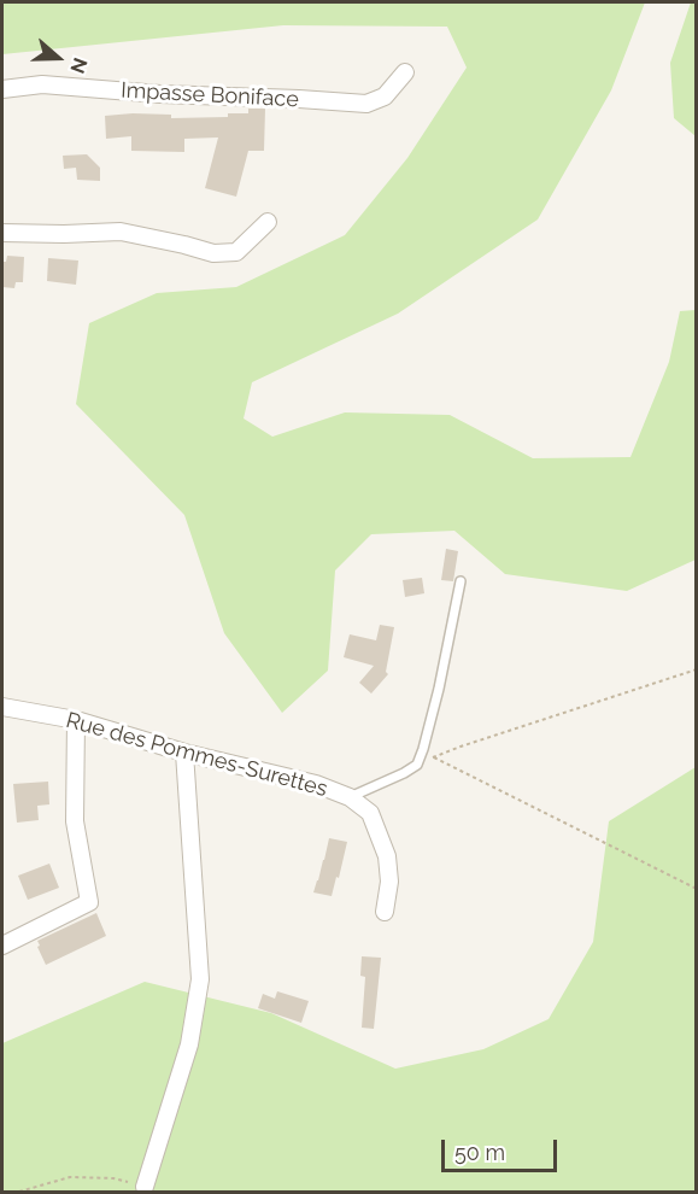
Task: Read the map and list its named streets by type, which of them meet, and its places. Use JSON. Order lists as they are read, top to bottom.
{
  "streets": {
    "street": ["Impasse Boniface", "Rue des Pommes-Surettes"]
  },
  "scale_bar": "50 m",
  "north": "right"
}
